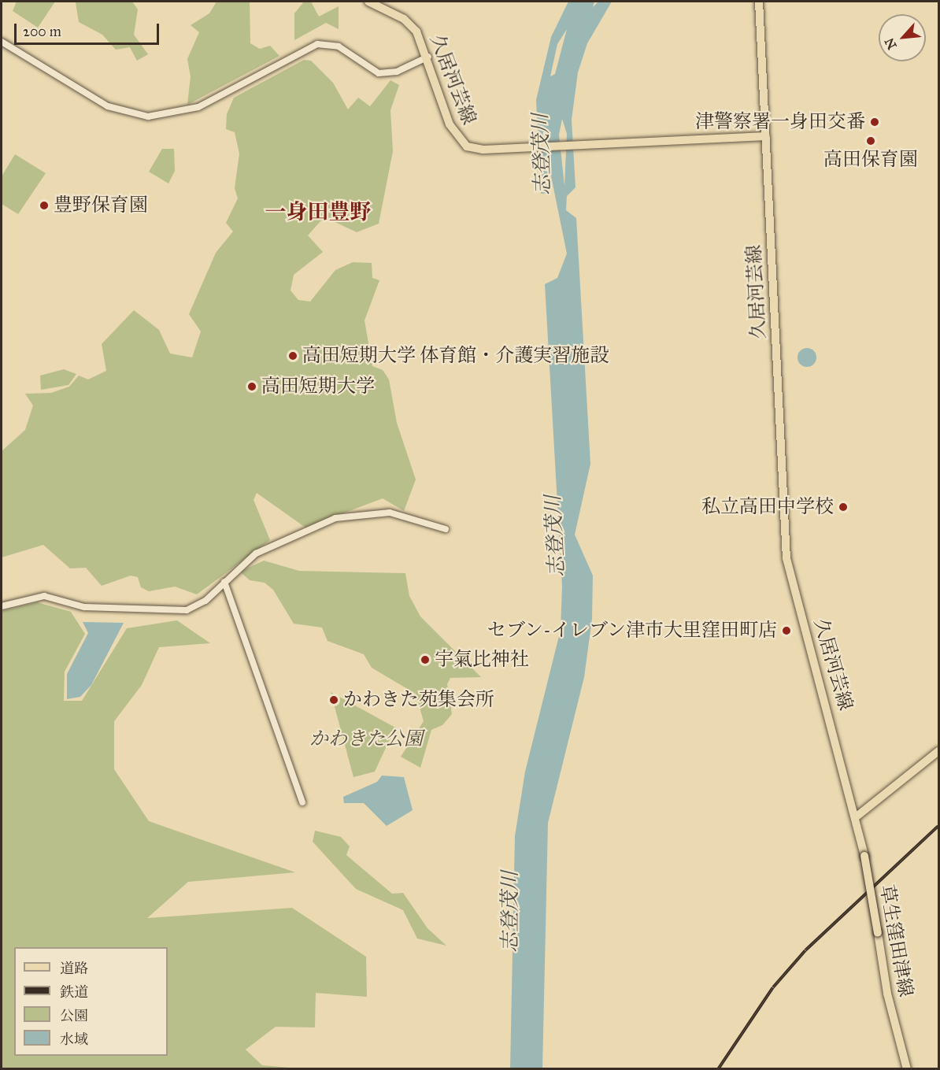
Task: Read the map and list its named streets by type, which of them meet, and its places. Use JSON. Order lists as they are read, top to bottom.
{
  "streets": {
    "main road": ["久居河芸線", "草生窪田津線"]
  },
  "crossings": [
    ["久居河芸線", "草生窪田津線"]
  ],
  "districts": ["一身田豊野"],
  "water": ["志登茂川"],
  "parks": ["かわきた公園"],
  "places": [
    "津警察署一身田交番",
    "高田保育園",
    "豊野保育園",
    "高田短期大学 体育館・介護実習施設",
    "高田短期大学",
    "私立高田中学校",
    "セブン-イレブン津市大里窪田町店",
    "宇氣比神社",
    "かわきた苑集会所"
  ],
  "legend": [
    "道路",
    "鉄道",
    "公園",
    "水域"
  ],
  "scale_bar": "200 m",
  "north": "bottom left"
}
